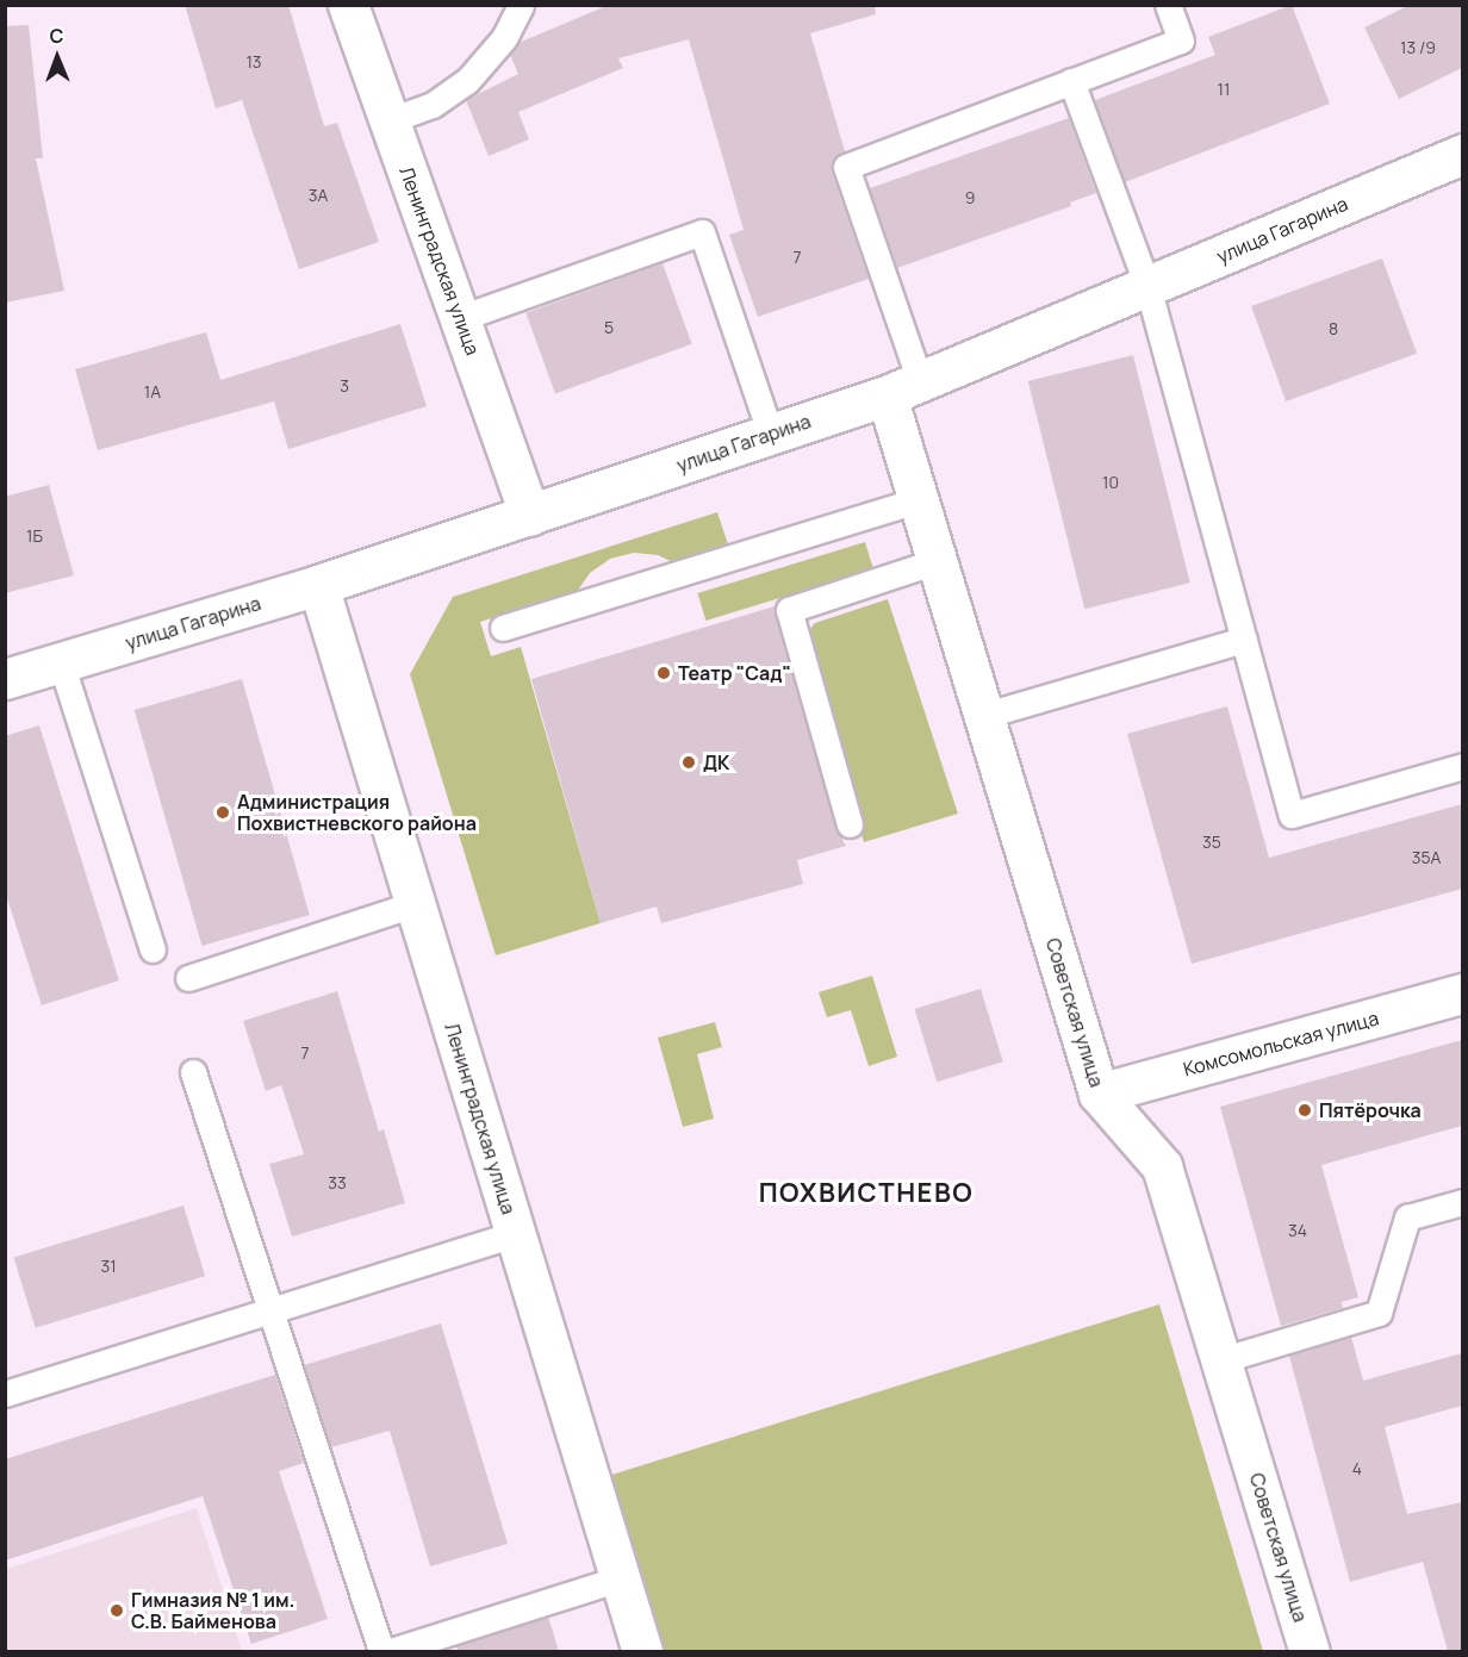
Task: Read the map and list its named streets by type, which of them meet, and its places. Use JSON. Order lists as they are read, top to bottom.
{
  "streets": {
    "street": [
      "улица Гагарина",
      "Ленинградская улица",
      "Советская улица",
      "Комсомольская улица"
    ]
  },
  "crossings": [
    ["улица Гагарина", "Ленинградская улица"],
    ["улица Гагарина", "Советская улица"],
    ["Советская улица", "Комсомольская улица"]
  ],
  "districts": ["ПОХВИСТНЕВО"],
  "places": [
    "Театр \"Сад\"",
    "ДК",
    "Администрация Похвистневского района",
    "Пятёрочка",
    "Гимназия № 1 им. С.В. Байменова"
  ],
  "house_numbers": [
    "13 /9",
    "13",
    "11",
    "3А",
    "9",
    "7",
    "5",
    "8",
    "3",
    "1А",
    "10",
    "1Б",
    "35",
    "35А",
    "7",
    "33",
    "34",
    "31",
    "4"
  ],
  "north": "top"
}
